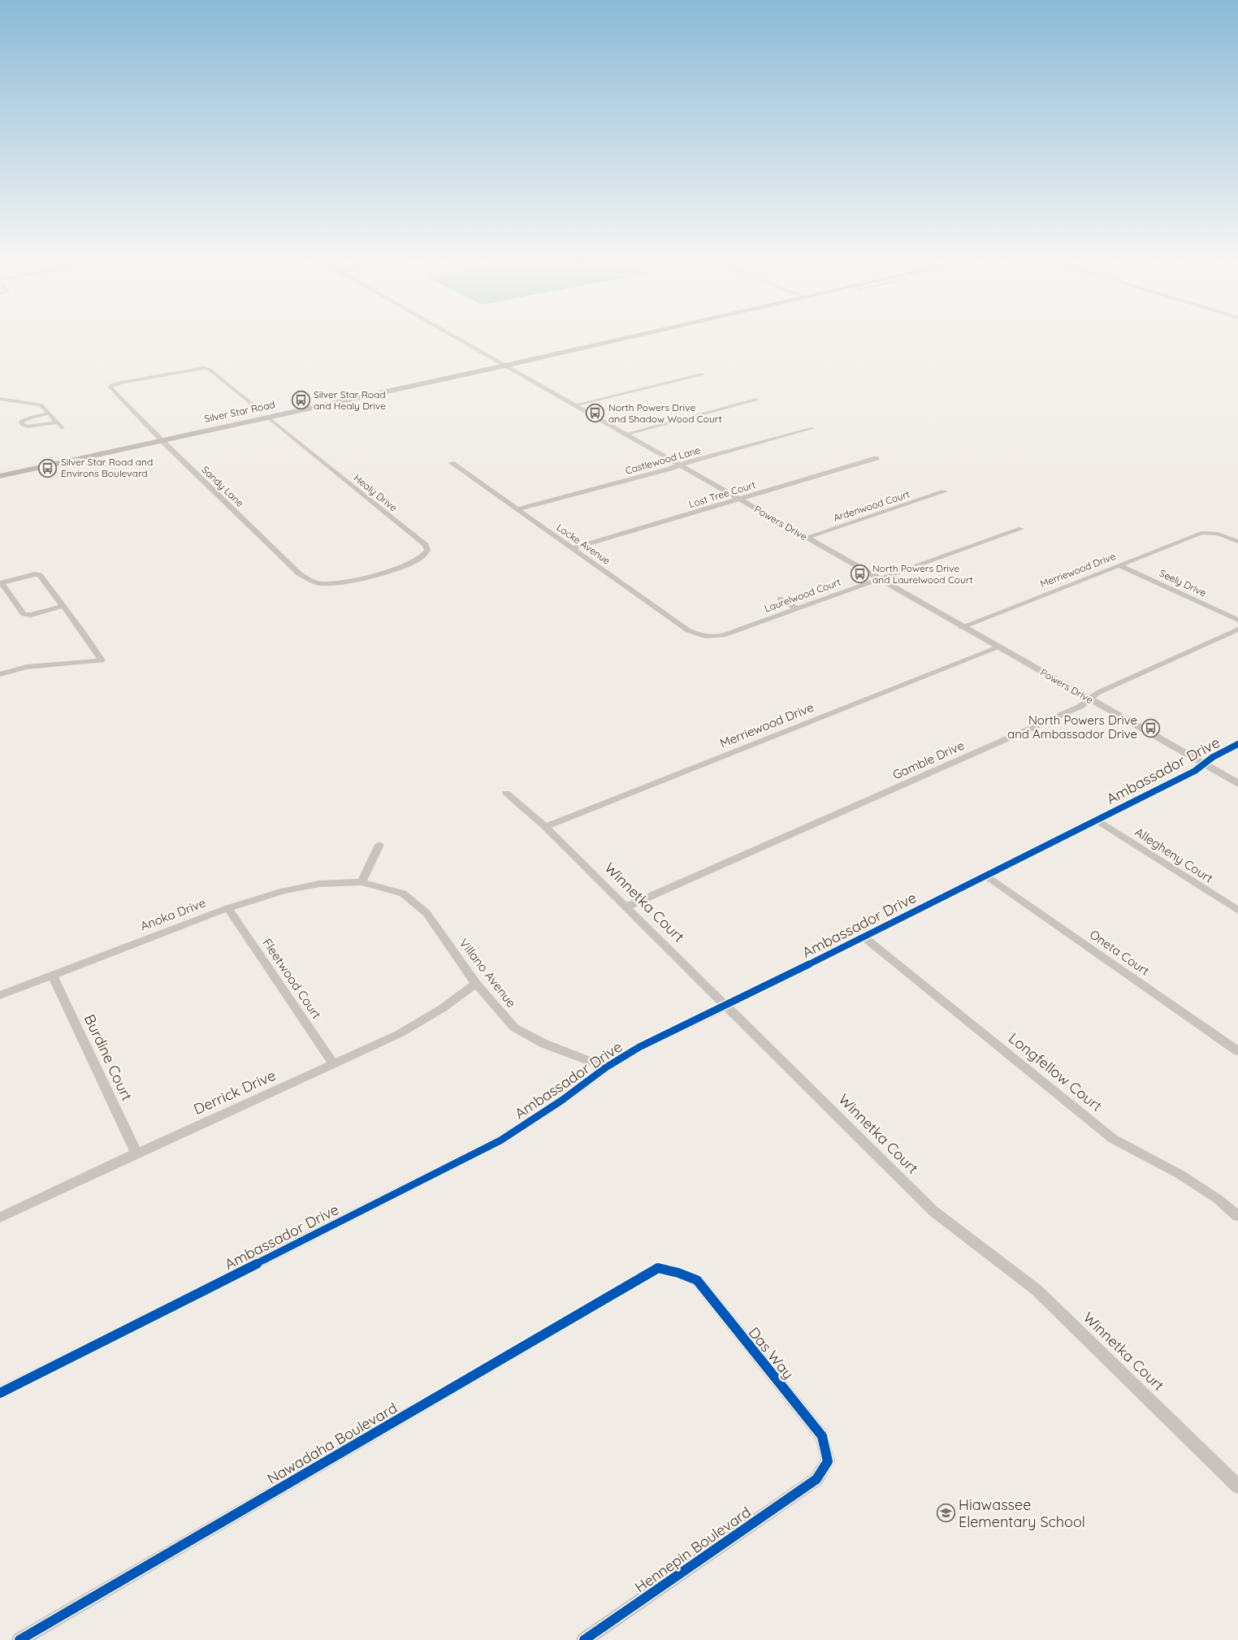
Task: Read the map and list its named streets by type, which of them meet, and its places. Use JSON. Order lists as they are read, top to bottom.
{
  "streets": {
    "main road": ["Silver Star Road"],
    "street": [
      "Castlewood Lane",
      "Sandy Lane",
      "Healy Drive",
      "Lost Tree Court",
      "Ardenwood Court",
      "Powers Drive",
      "Locke Avenue",
      "Merriewood Drive",
      "Seely Drive",
      "Laurelwood Court",
      "Gamble Drive",
      "Ambassador Drive",
      "Allegheny Court",
      "Winnetka Court",
      "Anoka Drive",
      "Oneta Court",
      "Villano Avenue",
      "Fleetwood Court",
      "Burdine Court",
      "Longfellow Court",
      "Derrick Drive",
      "Das Way",
      "Nawadaha Boulevard",
      "Hennepin Boulevard"
    ]
  },
  "crossings": [
    ["Silver Star Road", "Sandy Lane"],
    ["Silver Star Road", "Healy Drive"],
    ["Silver Star Road", "Powers Drive"],
    ["Castlewood Lane", "Powers Drive"],
    ["Castlewood Lane", "Locke Avenue"],
    ["Sandy Lane", "Healy Drive"],
    ["Lost Tree Court", "Powers Drive"],
    ["Lost Tree Court", "Locke Avenue"],
    ["Ardenwood Court", "Powers Drive"],
    ["Powers Drive", "Merriewood Drive"],
    ["Powers Drive", "Laurelwood Court"],
    ["Powers Drive", "Gamble Drive"],
    ["Powers Drive", "Ambassador Drive"],
    ["Locke Avenue", "Laurelwood Court"],
    ["Merriewood Drive", "Seely Drive"],
    ["Merriewood Drive", "Winnetka Court"],
    ["Gamble Drive", "Winnetka Court"],
    ["Ambassador Drive", "Allegheny Court"],
    ["Ambassador Drive", "Winnetka Court"],
    ["Ambassador Drive", "Oneta Court"],
    ["Ambassador Drive", "Villano Avenue"],
    ["Ambassador Drive", "Longfellow Court"],
    ["Anoka Drive", "Villano Avenue"],
    ["Anoka Drive", "Fleetwood Court"],
    ["Anoka Drive", "Burdine Court"],
    ["Villano Avenue", "Derrick Drive"],
    ["Fleetwood Court", "Derrick Drive"],
    ["Burdine Court", "Derrick Drive"],
    ["Das Way", "Nawadaha Boulevard"],
    ["Das Way", "Hennepin Boulevard"]
  ],
  "places": {
    "bus stop": [
      "Silver Star Road and Healy Drive",
      "North Powers Drive and Shadow Wood Court",
      "Silver Star Road and Environs Boulevard",
      "North Powers Drive and Laurelwood Court",
      "North Powers Drive and Ambassador Drive"
    ],
    "school or university": ["Hiawassee Elementary School"]
  }
}
